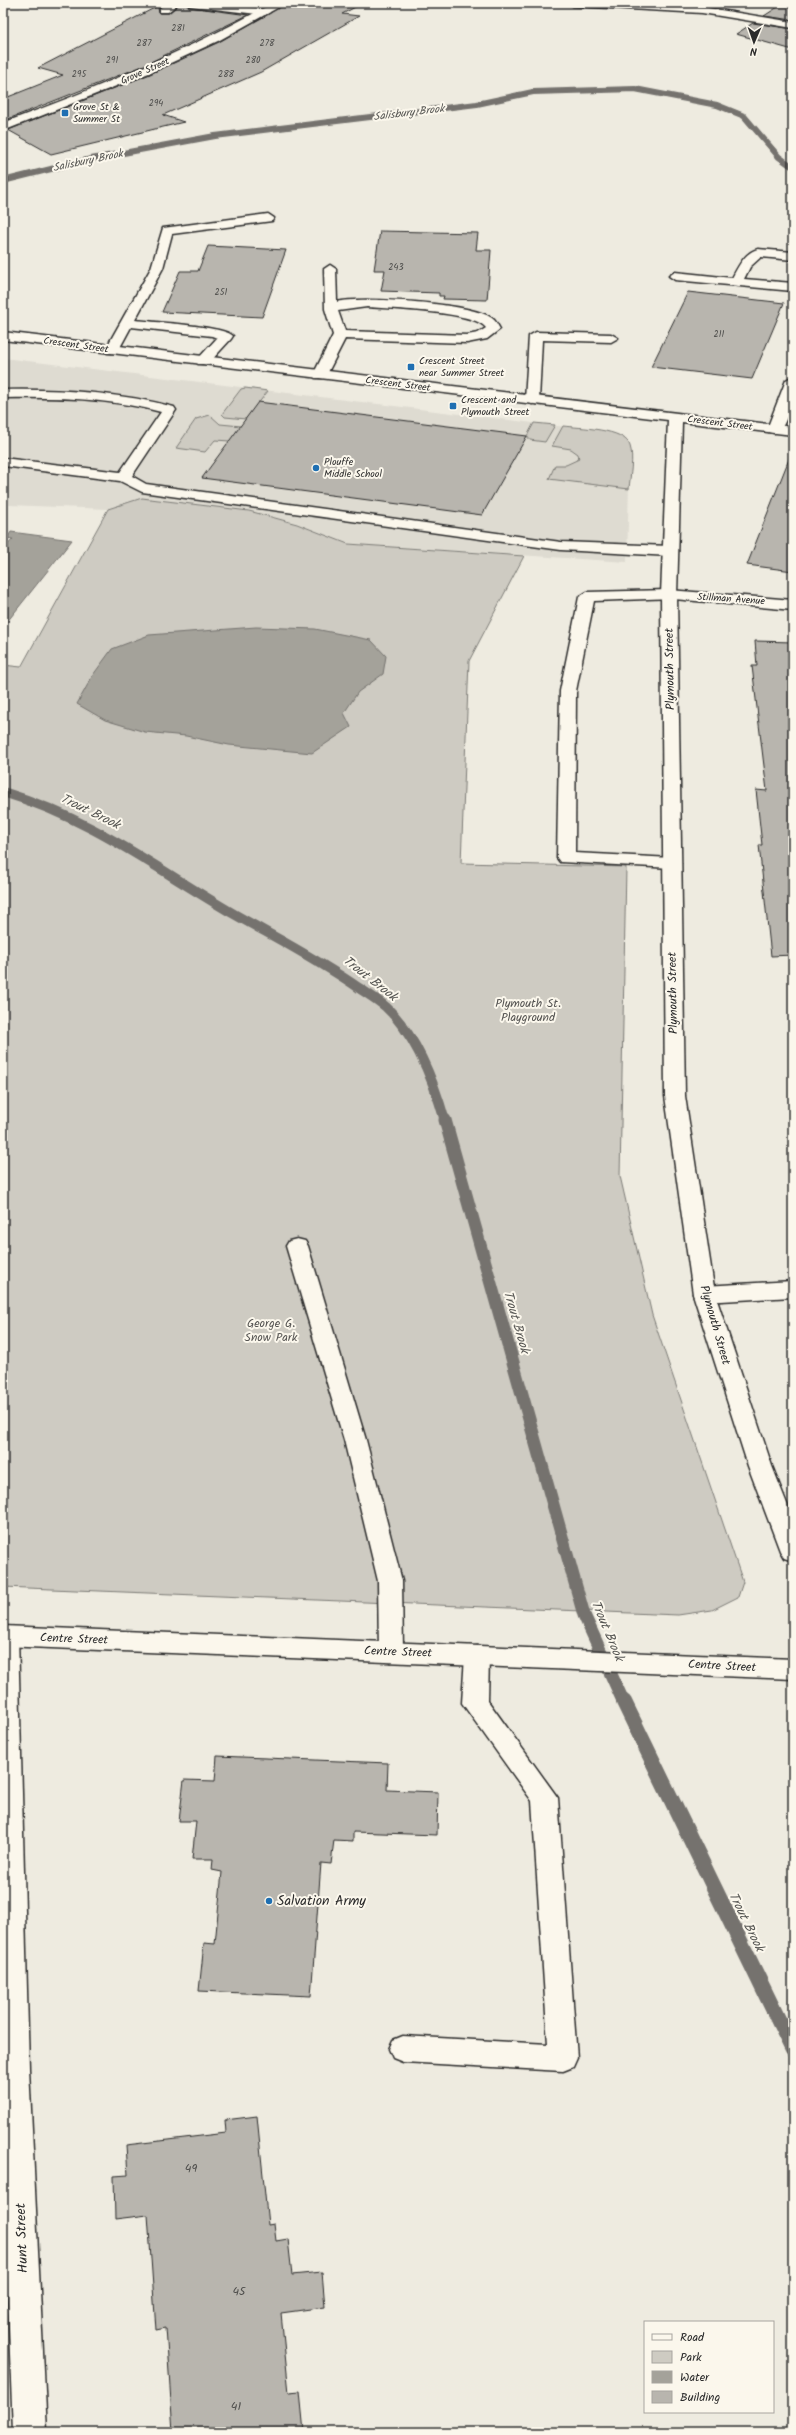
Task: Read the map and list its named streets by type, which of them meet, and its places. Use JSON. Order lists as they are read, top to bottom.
{
  "streets": {
    "street": [
      "Grove Street",
      "Crescent Street",
      "Stillman Avenue",
      "Plymouth Street",
      "Centre Street",
      "Hunt Street"
    ]
  },
  "crossings": [
    ["Crescent Street", "Plymouth Street"],
    ["Stillman Avenue", "Plymouth Street"],
    ["Centre Street", "Hunt Street"]
  ],
  "water": ["Salisbury Brook", "Trout Brook"],
  "parks": ["Plymouth St. Playground", "George G. Snow Park"],
  "places": {
    "transit": ["Grove St & Summer St", "Crescent Street near Summer Street", "Crescent and Plymouth Street"],
    "other": ["Plouffe Middle School", "Salvation Army"]
  },
  "house_numbers": [
    "281",
    "287",
    "278",
    "291",
    "280",
    "295",
    "288",
    "294",
    "243",
    "251",
    "211",
    "49",
    "45",
    "41"
  ],
  "legend": [
    "Road",
    "Park",
    "Water",
    "Building"
  ],
  "north": "bottom"
}
